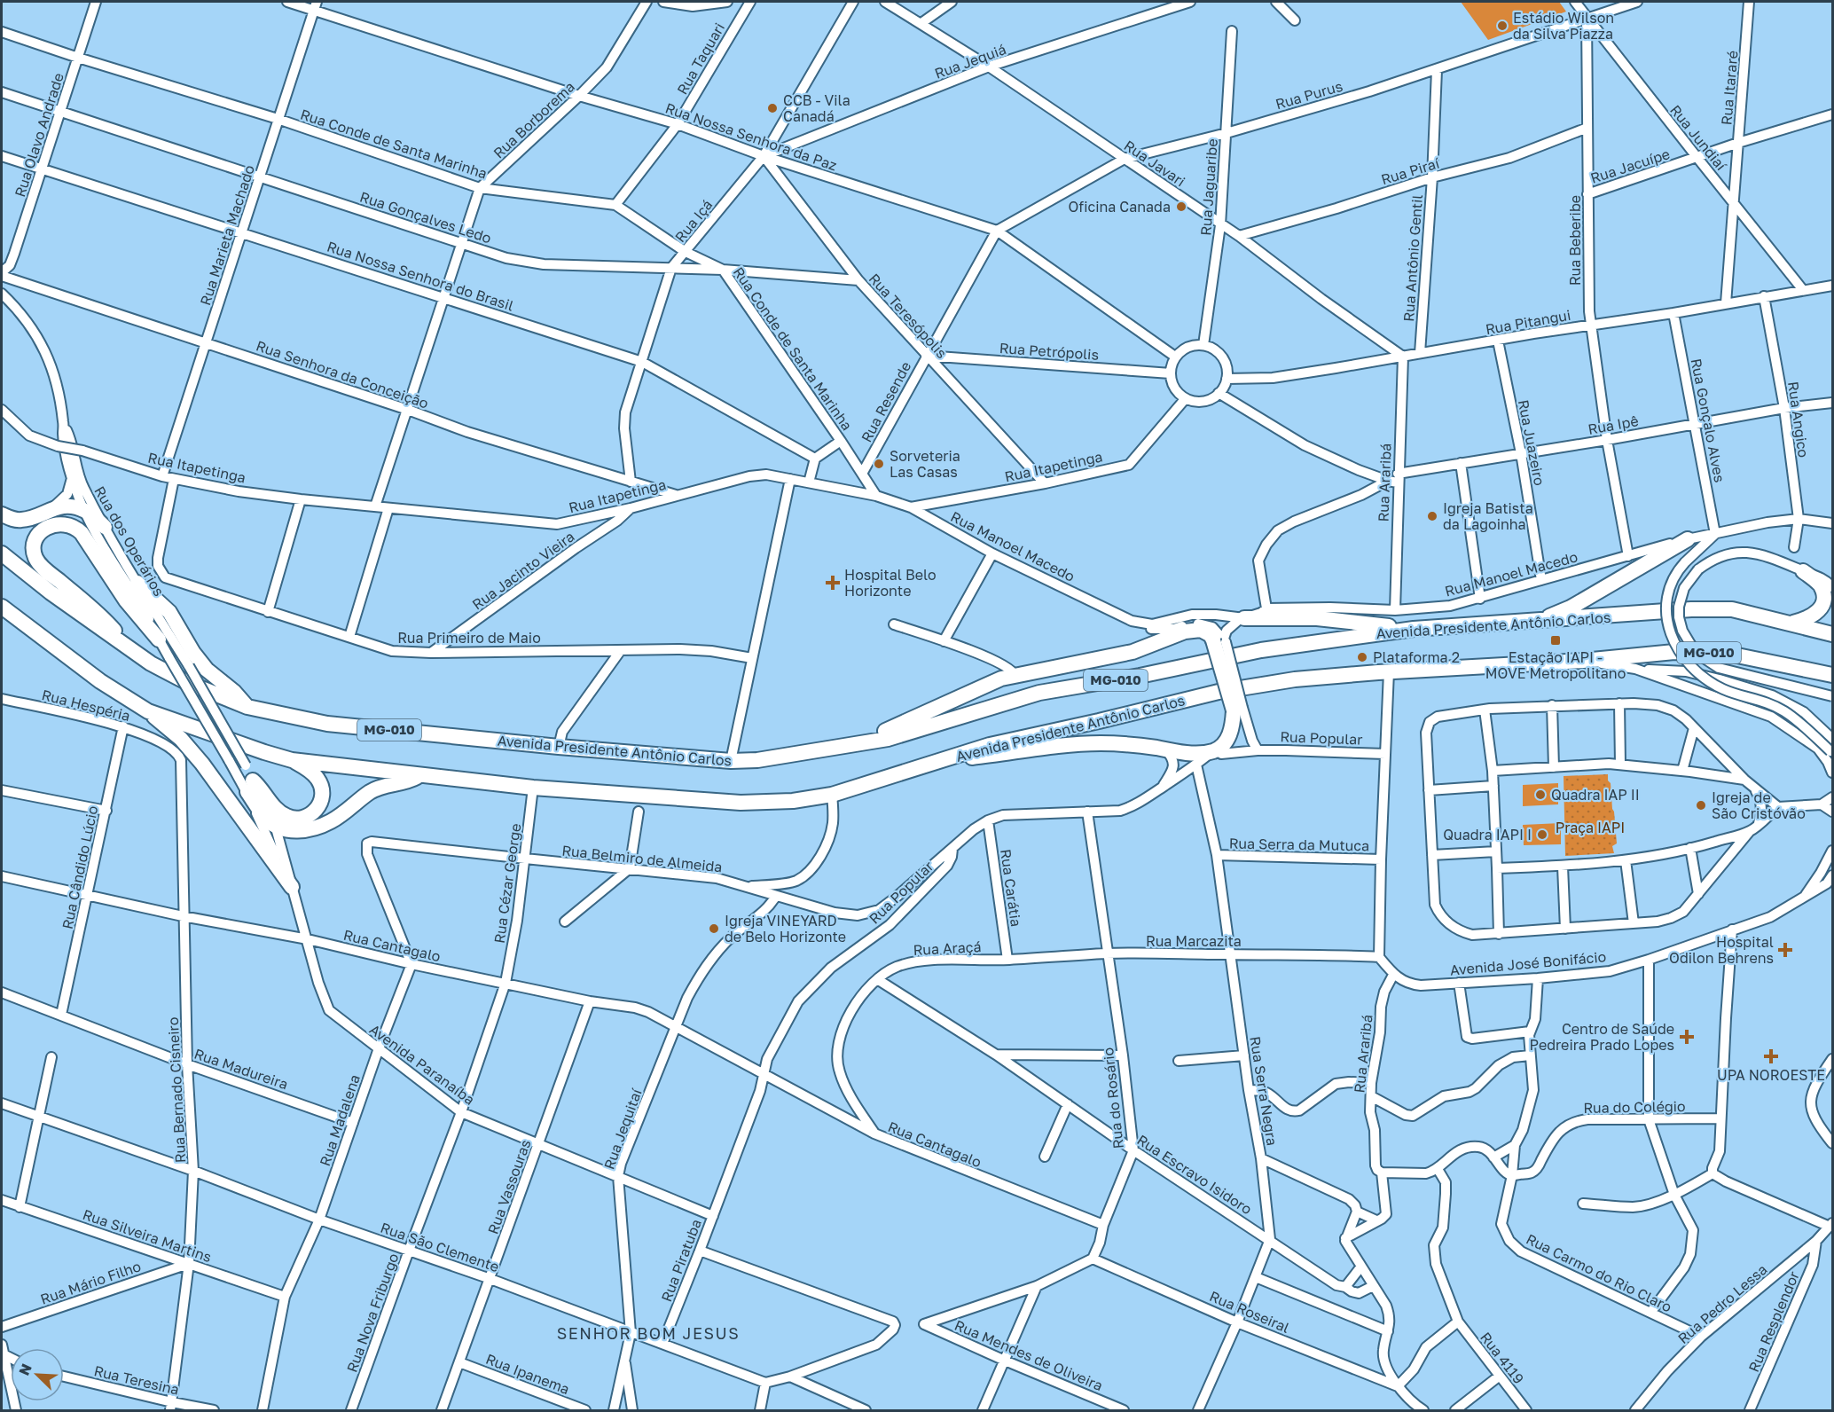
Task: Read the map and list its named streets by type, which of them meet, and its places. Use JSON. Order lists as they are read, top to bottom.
{
  "streets": {
    "highway": ["Avenida Presidente Antônio Carlos", "MG-010"],
    "street": [
      "Rua Taquari",
      "Rua Jequiá",
      "Rua Itararé",
      "Rua Purus",
      "Rua Borborema",
      "Rua Olavo Andrade",
      "Rua Nossa Senhora da Paz",
      "Rua Jundiaí",
      "Rua Conde de Santa Marinha",
      "Rua Javari",
      "Rua Jacuípe",
      "Rua Piraí",
      "Rua Jaguaribe",
      "Rua Gonçalves Ledo",
      "Rua Içá",
      "Rua Marieta Machado",
      "Rua Beberibe",
      "Rua Antônio Gentil",
      "Rua Nossa Senhora do Brasil",
      "Rua Teresópolis",
      "Rua Pitangui",
      "Rua Petrópolis",
      "Rua Senhora da Conceição",
      "Rua Resende",
      "Rua Angico",
      "Rua Gonçalo Alves",
      "Rua Ipê",
      "Rua Juazeiro",
      "Rua Itapetinga",
      "Rua Araribá",
      "Rua dos Operários",
      "Rua Manoel Macedo",
      "Rua Jacinto Vieira",
      "Rua Primeiro de Maio",
      "Rua Hespéria",
      "Rua Popular",
      "Rua Serra da Mutuca",
      "Rua Belmiro de Almeida",
      "Rua Cândido Lúcio",
      "Rua Cézar George",
      "Rua Carátia",
      "Rua Marcazita",
      "Rua Cantagalo",
      "Rua Araçá",
      "Avenida José Bonifácio",
      "Avenida Paranaíba",
      "Rua Madureira",
      "Rua Bernado Cisneiro",
      "Rua Serra Negra",
      "Rua do Rosário",
      "Rua do Colégio",
      "Rua Madalena",
      "Rua Jequitaí",
      "Rua Escravo Isidoro",
      "Rua Vassouras",
      "Rua Silveira Martins",
      "Rua São Clemente",
      "Rua Piratuba",
      "Rua Carmo do Rio Claro",
      "Rua Mário Filho",
      "Rua Pedro Lessa",
      "Rua Roseiral",
      "Rua Nova Friburgo",
      "Rua Resplendor",
      "Rua Mendes de Oliveira",
      "Rua 4119",
      "Rua Ipanema",
      "Rua Teresina"
    ]
  },
  "crossings": [
    ["Rua Taquari", "Rua Nossa Senhora da Paz"],
    ["Rua Taquari", "Rua Conde de Santa Marinha"],
    ["Rua Jequiá", "Rua Nossa Senhora da Paz"],
    ["Rua Jequiá", "Rua Javari"],
    ["Rua Jequiá", "Rua Içá"],
    ["Rua Jequiá", "Rua Teresópolis"],
    ["Rua Itararé", "Rua Jundiaí"],
    ["Rua Itararé", "Rua Jacuípe"],
    ["Rua Itararé", "Rua Pitangui"],
    ["Rua Purus", "Rua Nossa Senhora da Paz"],
    ["Rua Purus", "Rua Jundiaí"],
    ["Rua Purus", "Rua Javari"],
    ["Rua Purus", "Rua Jaguaribe"],
    ["Rua Purus", "Rua Beberibe"],
    ["Rua Purus", "Rua Antônio Gentil"],
    ["Rua Purus", "Rua Resende"],
    ["Rua Borborema", "Rua Nossa Senhora da Paz"],
    ["Rua Borborema", "Rua Conde de Santa Marinha"],
    ["Rua Borborema", "Rua Gonçalves Ledo"],
    ["Rua Borborema", "Rua Nossa Senhora do Brasil"],
    ["Rua Borborema", "Rua Senhora da Conceição"],
    ["Rua Borborema", "Rua Itapetinga"],
    ["Rua Olavo Andrade", "Rua Conde de Santa Marinha"],
    ["Rua Olavo Andrade", "Rua Gonçalves Ledo"],
    ["Rua Olavo Andrade", "Rua Nossa Senhora do Brasil"],
    ["Rua Olavo Andrade", "Rua Senhora da Conceição"],
    ["Rua Nossa Senhora da Paz", "Rua Jaguaribe"],
    ["Rua Nossa Senhora da Paz", "Rua Içá"],
    ["Rua Nossa Senhora da Paz", "Rua Marieta Machado"],
    ["Rua Nossa Senhora da Paz", "Rua Teresópolis"],
    ["Rua Nossa Senhora da Paz", "Rua Pitangui"],
    ["Rua Nossa Senhora da Paz", "Rua Petrópolis"],
    ["Rua Nossa Senhora da Paz", "Rua Resende"],
    ["Rua Nossa Senhora da Paz", "Rua Itapetinga"],
    ["Rua Jundiaí", "Rua Jacuípe"],
    ["Rua Jundiaí", "Rua Beberibe"],
    ["Rua Jundiaí", "Rua Pitangui"],
    ["Rua Conde de Santa Marinha", "Rua Gonçalves Ledo"],
    ["Rua Conde de Santa Marinha", "Rua Içá"],
    ["Rua Conde de Santa Marinha", "Rua Marieta Machado"],
    ["Rua Conde de Santa Marinha", "Rua Resende"],
    ["Rua Conde de Santa Marinha", "Rua Itapetinga"],
    ["Rua Javari", "Rua Piraí"],
    ["Rua Javari", "Rua Jaguaribe"],
    ["Rua Javari", "Rua Pitangui"],
    ["Rua Javari", "Rua Araribá"],
    ["Rua Jacuípe", "Rua Beberibe"],
    ["Rua Piraí", "Rua Beberibe"],
    ["Rua Piraí", "Rua Antônio Gentil"],
    ["Rua Jaguaribe", "Rua Pitangui"],
    ["Rua Jaguaribe", "Rua Petrópolis"],
    ["Rua Jaguaribe", "Rua Itapetinga"],
    ["Rua Gonçalves Ledo", "Rua Içá"],
    ["Rua Gonçalves Ledo", "Rua Marieta Machado"],
    ["Rua Gonçalves Ledo", "Rua Teresópolis"],
    ["Rua Içá", "Rua Nossa Senhora do Brasil"],
    ["Rua Içá", "Rua Teresópolis"],
    ["Rua Içá", "Rua Senhora da Conceição"],
    ["Rua Marieta Machado", "Rua Nossa Senhora do Brasil"],
    ["Rua Marieta Machado", "Rua Senhora da Conceição"],
    ["Rua Marieta Machado", "Rua Itapetinga"],
    ["Rua Beberibe", "Rua Pitangui"],
    ["Rua Beberibe", "Rua Ipê"],
    ["Rua Beberibe", "Rua Manoel Macedo"],
    ["Rua Antônio Gentil", "Rua Pitangui"],
    ["Rua Teresópolis", "Rua Petrópolis"],
    ["Rua Teresópolis", "Rua Resende"],
    ["Rua Teresópolis", "Rua Itapetinga"],
    ["Rua Pitangui", "Rua Petrópolis"],
    ["Rua Pitangui", "Rua Angico"],
    ["Rua Pitangui", "Rua Gonçalo Alves"],
    ["Rua Pitangui", "Rua Juazeiro"],
    ["Rua Pitangui", "Rua Itapetinga"],
    ["Rua Pitangui", "Rua Araribá"],
    ["Rua Petrópolis", "Rua Resende"],
    ["Rua Petrópolis", "Rua Itapetinga"],
    ["Rua Senhora da Conceição", "Rua Itapetinga"],
    ["Rua Angico", "Rua Ipê"],
    ["Rua Angico", "Rua Manoel Macedo"],
    ["Rua Gonçalo Alves", "Rua Ipê"],
    ["Rua Gonçalo Alves", "Rua Manoel Macedo"],
    ["Rua Ipê", "Rua Juazeiro"],
    ["Rua Ipê", "Rua Araribá"],
    ["Rua Ipê", "Rua Manoel Macedo"],
    ["Rua Juazeiro", "Rua Manoel Macedo"],
    ["Rua Itapetinga", "Rua Manoel Macedo"],
    ["Rua Itapetinga", "Rua Jacinto Vieira"],
    ["Rua Itapetinga", "Rua Primeiro de Maio"],
    ["Rua Araribá", "Rua Manoel Macedo"],
    ["Rua Araribá", "Avenida José Bonifácio"],
    ["Rua dos Operários", "Avenida Paranaíba"],
    ["Rua Jacinto Vieira", "Rua Primeiro de Maio"],
    ["Avenida Presidente Antônio Carlos", "Rua Cézar George"],
    ["Rua Hespéria", "Rua Cândido Lúcio"],
    ["Rua Hespéria", "Rua Bernado Cisneiro"],
    ["Rua Popular", "Rua Belmiro de Almeida"],
    ["Rua Popular", "Rua Carátia"],
    ["Rua Popular", "Rua Cantagalo"],
    ["Rua Popular", "Rua Serra Negra"],
    ["Rua Popular", "Rua do Rosário"],
    ["Rua Serra da Mutuca", "Rua Serra Negra"],
    ["Rua Belmiro de Almeida", "Rua Cézar George"],
    ["Rua Belmiro de Almeida", "Rua Cantagalo"],
    ["Rua Belmiro de Almeida", "Rua Madalena"],
    ["Rua Belmiro de Almeida", "Rua Jequitaí"],
    ["Rua Cândido Lúcio", "Rua Cantagalo"],
    ["Rua Cândido Lúcio", "Rua Madureira"],
    ["Rua Cézar George", "Rua Cantagalo"],
    ["Rua Cézar George", "Rua Nova Friburgo"],
    ["Rua Carátia", "Rua Marcazita"],
    ["Rua Carátia", "Rua Araçá"],
    ["Rua Marcazita", "Rua Araçá"],
    ["Rua Marcazita", "Avenida José Bonifácio"],
    ["Rua Marcazita", "Rua Serra Negra"],
    ["Rua Marcazita", "Rua do Rosário"],
    ["Rua Cantagalo", "Rua Araçá"],
    ["Rua Cantagalo", "Avenida Paranaíba"],
    ["Rua Cantagalo", "Rua Bernado Cisneiro"],
    ["Rua Cantagalo", "Rua do Rosário"],
    ["Rua Cantagalo", "Rua Madalena"],
    ["Rua Cantagalo", "Rua Jequitaí"],
    ["Rua Cantagalo", "Rua Vassouras"],
    ["Rua Cantagalo", "Rua Nova Friburgo"],
    ["Rua Araçá", "Rua Escravo Isidoro"],
    ["Avenida José Bonifácio", "Rua Carmo do Rio Claro"],
    ["Avenida Paranaíba", "Rua Madalena"],
    ["Avenida Paranaíba", "Rua Jequitaí"],
    ["Avenida Paranaíba", "Rua Vassouras"],
    ["Avenida Paranaíba", "Rua Piratuba"],
    ["Avenida Paranaíba", "Rua Nova Friburgo"],
    ["Rua Madureira", "Rua Bernado Cisneiro"],
    ["Rua Madureira", "Rua Madalena"],
    ["Rua Bernado Cisneiro", "Rua Silveira Martins"],
    ["Rua Bernado Cisneiro", "Rua São Clemente"],
    ["Rua Bernado Cisneiro", "Rua Mário Filho"],
    ["Rua Bernado Cisneiro", "Rua Teresina"],
    ["Rua Serra Negra", "Rua Escravo Isidoro"],
    ["Rua Serra Negra", "Rua Roseiral"],
    ["Rua do Rosário", "Rua Escravo Isidoro"],
    ["Rua do Rosário", "Rua Roseiral"],
    ["Rua do Colégio", "Rua Carmo do Rio Claro"],
    ["Rua Madalena", "Rua Silveira Martins"],
    ["Rua Madalena", "Rua São Clemente"],
    ["Rua Jequitaí", "Rua São Clemente"],
    ["Rua Vassouras", "Rua São Clemente"],
    ["Rua Vassouras", "Rua Ipanema"],
    ["Rua Silveira Martins", "Rua Mário Filho"],
    ["Rua São Clemente", "Rua Piratuba"],
    ["Rua São Clemente", "Rua Nova Friburgo"],
    ["Rua Carmo do Rio Claro", "Rua Pedro Lessa"],
    ["Rua Pedro Lessa", "Rua Resplendor"]
  ],
  "districts": ["SENHOR BOM JESUS"],
  "parks": ["Praça IAPI"],
  "places": {
    "other": [
      "Estádio Wilson da Silva Piazza",
      "CCB - Vila Canadá",
      "Oficina Canada",
      "Sorveteria Las Casas",
      "Igreja Batista da Lagoinha",
      "Plataforma 2",
      "Quadra IAP II",
      "Igreja de São Cristóvão",
      "Quadra IAPI I",
      "Igreja VINEYARD de Belo Horizonte"
    ],
    "health": [
      "Hospital Belo Horizonte",
      "Hospital Odilon Behrens",
      "Centro de Saúde Pedreira Prado Lopes",
      "UPA NOROESTE"
    ],
    "transit": ["Estação IAPI - MOVE Metropolitano"]
  },
  "north": "top left"
}
